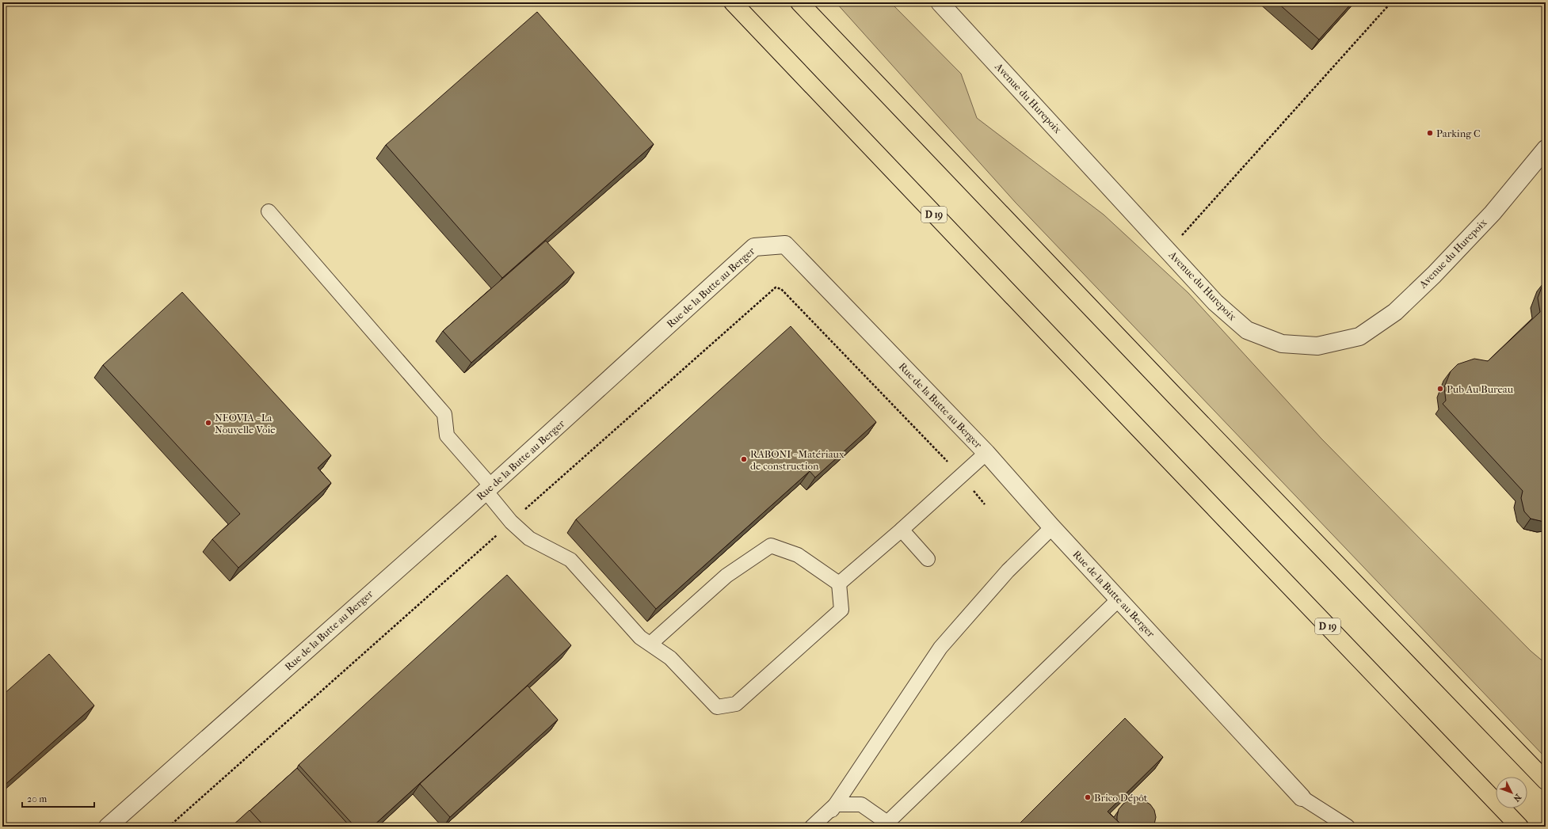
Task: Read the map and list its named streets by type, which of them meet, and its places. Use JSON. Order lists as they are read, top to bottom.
{
  "streets": {
    "main road": ["D 19"],
    "street": ["Avenue du Hurepoix", "Rue de la Butte au Berger"]
  },
  "places": [
    "Parking C",
    "Pub Au Bureau",
    "NEOVIA - La Nouvelle Voie",
    "RABONI - Matériaux de construction",
    "Brico Dépôt"
  ],
  "scale_bar": "20 m",
  "north": "bottom right"
}
